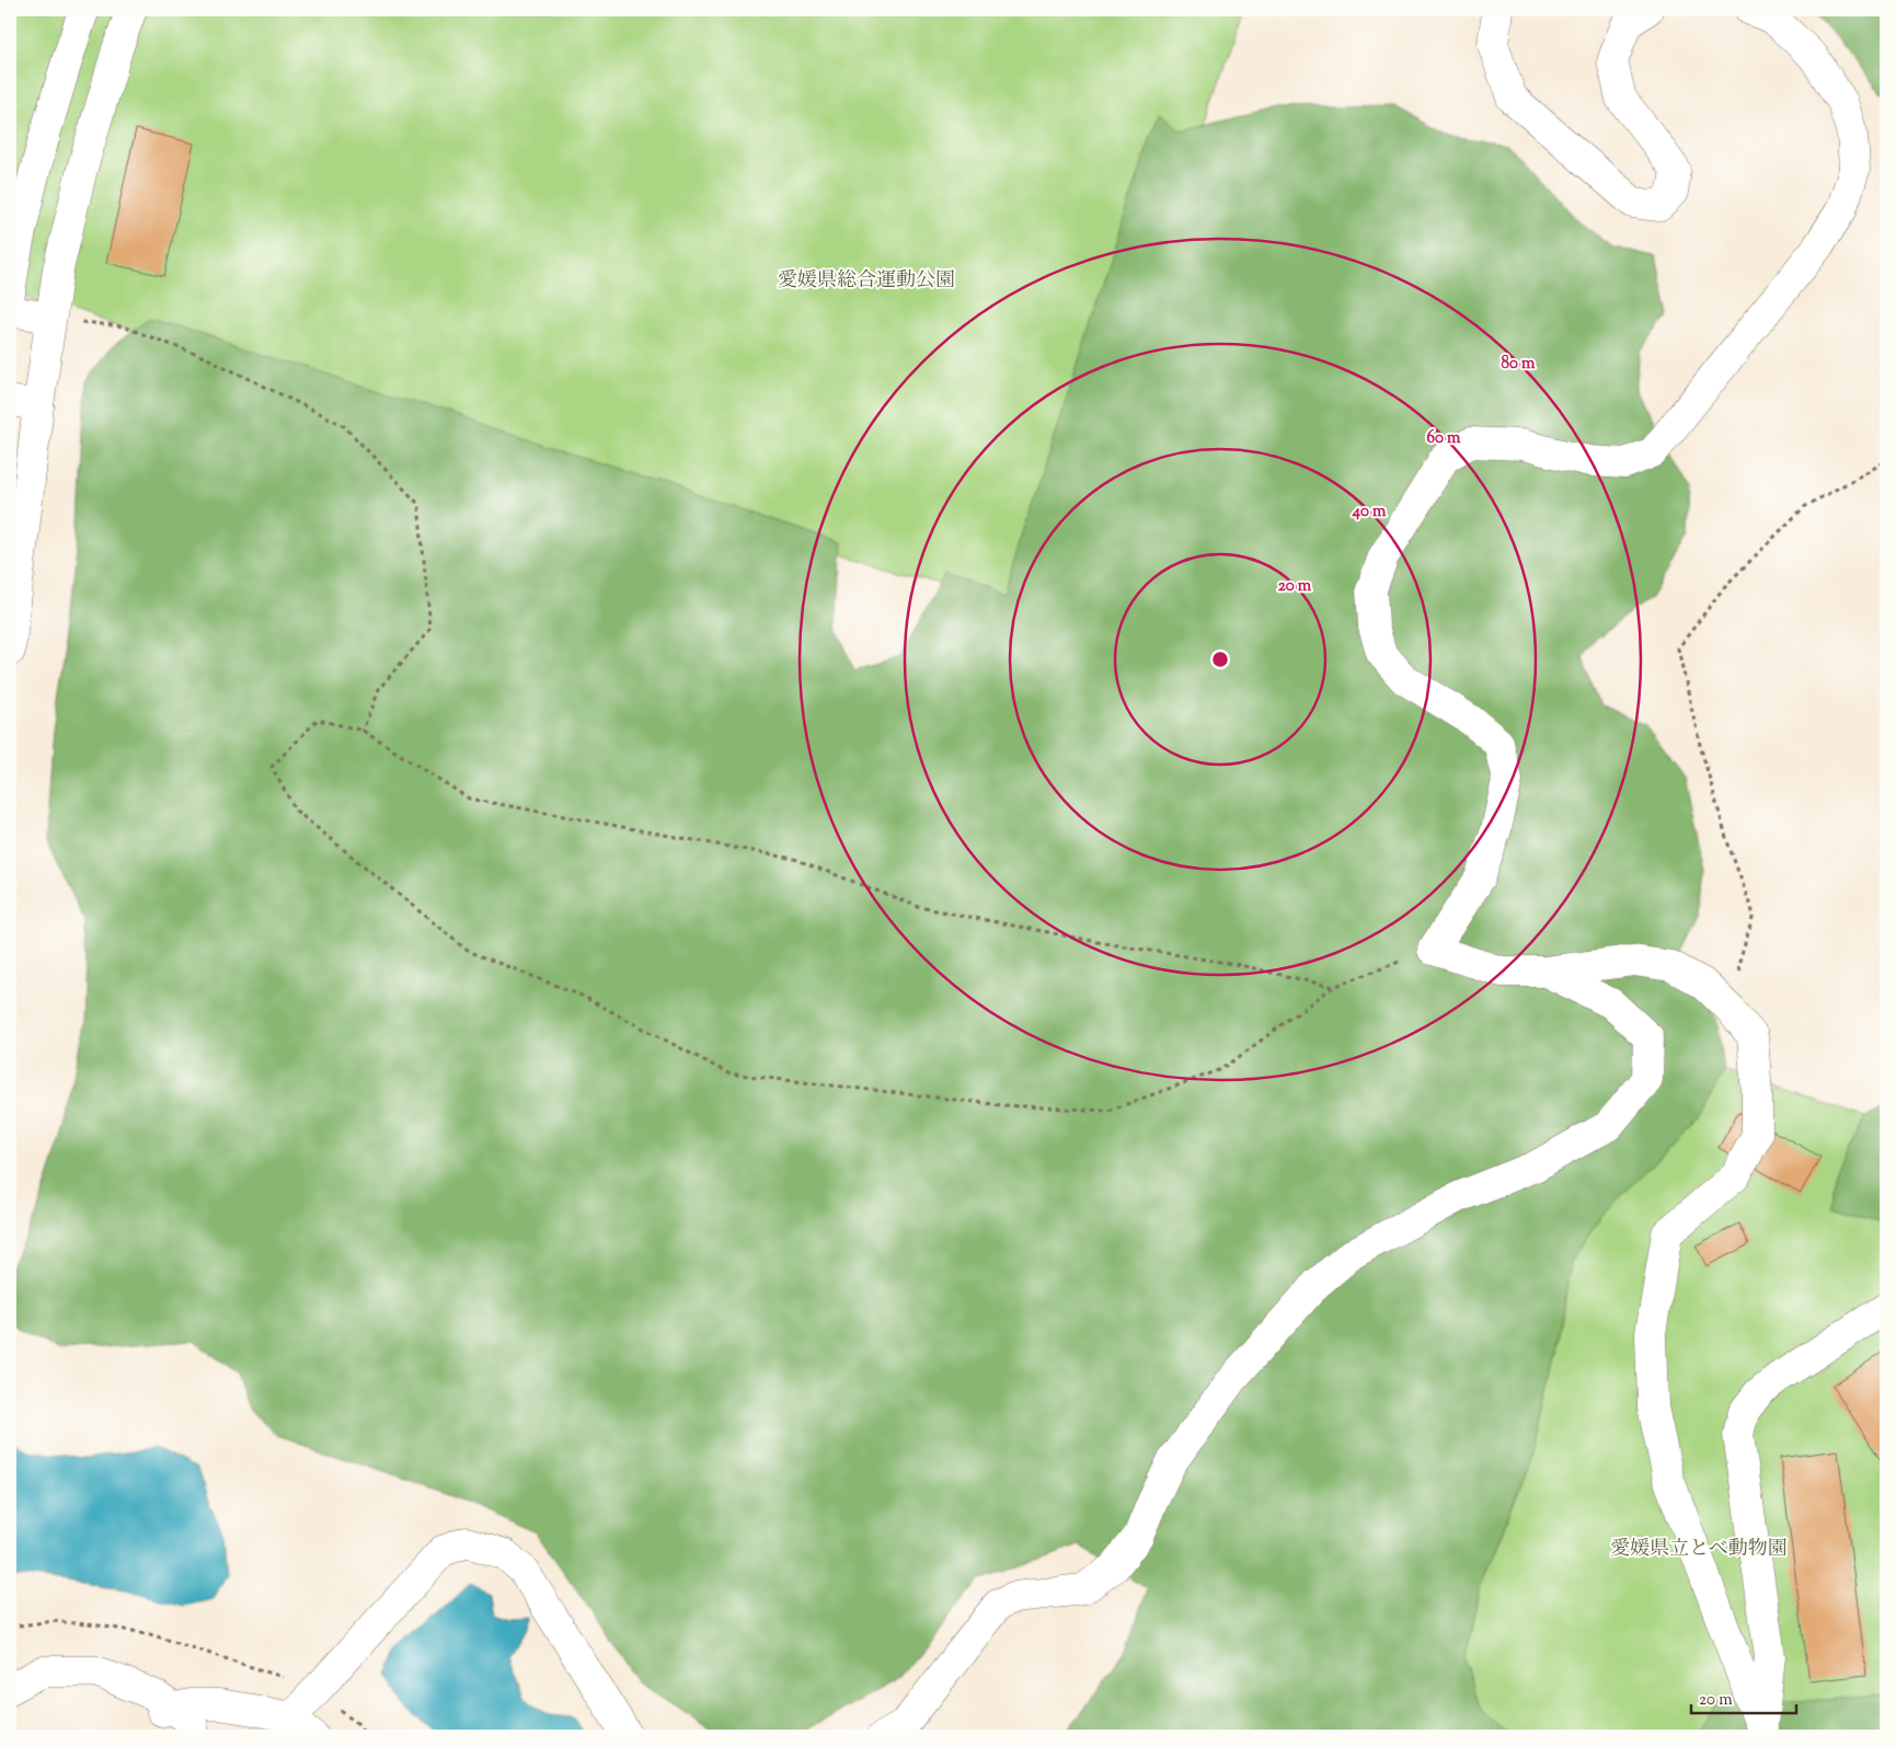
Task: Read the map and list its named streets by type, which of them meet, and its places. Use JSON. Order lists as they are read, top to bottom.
{
  "parks": ["愛媛県総合運動公園", "愛媛県立とべ動物園"],
  "scale_bar": "20 m",
  "rings": [
    "80 m",
    "60 m",
    "40 m",
    "20 m"
  ]
}
